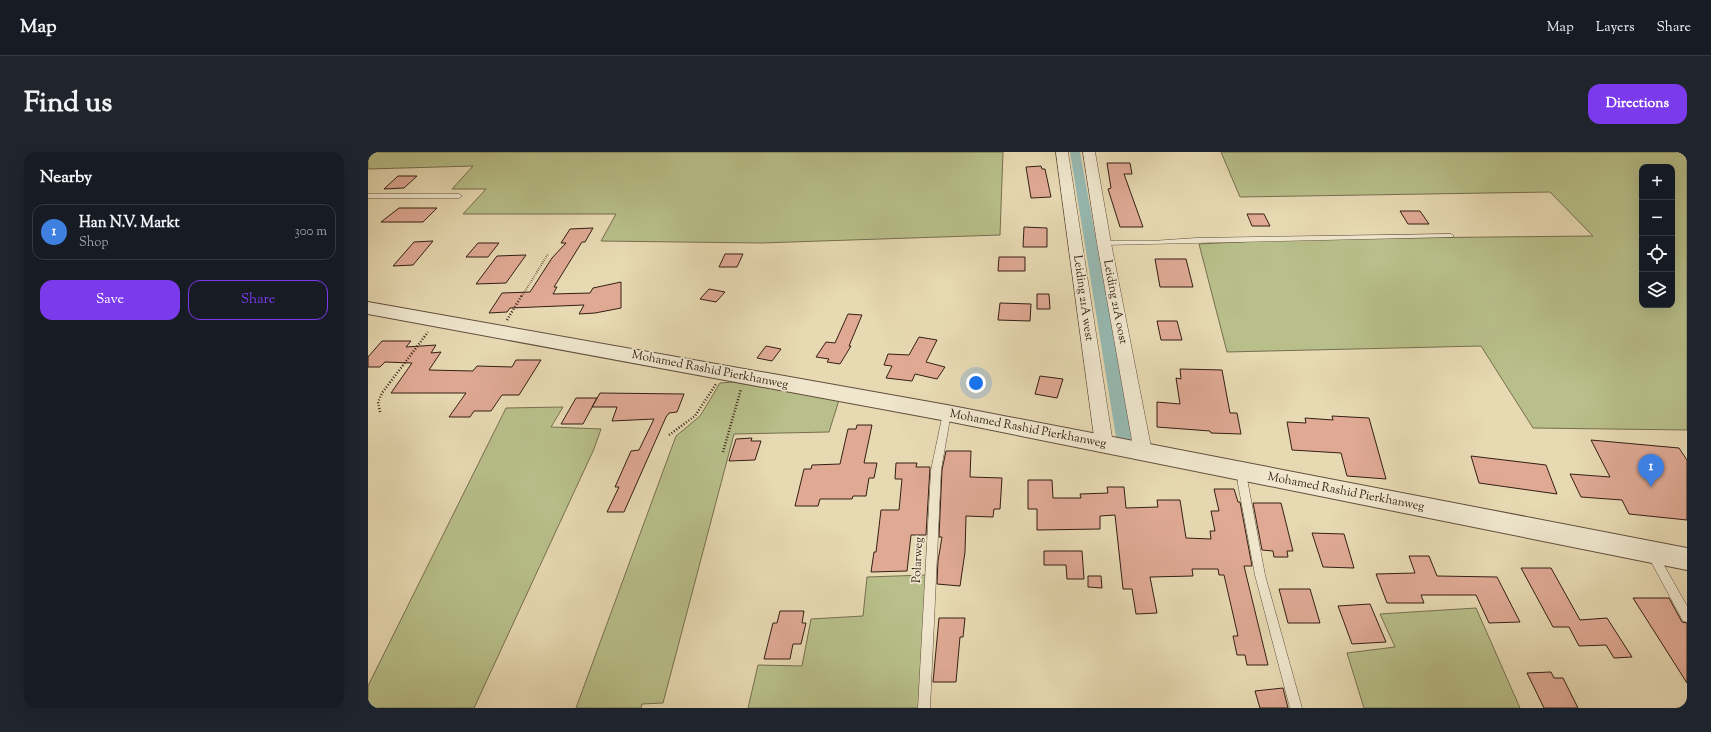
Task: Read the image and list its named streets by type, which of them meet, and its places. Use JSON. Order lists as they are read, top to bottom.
{
  "streets": {
    "street": ["Leiding 21A west", "Leiding 21A oost", "Mohamed Rashid Pierkhanweg"],
    "lane": ["Polarweg"]
  },
  "crossings": [
    ["Leiding 21A west", "Mohamed Rashid Pierkhanweg"],
    ["Leiding 21A oost", "Mohamed Rashid Pierkhanweg"],
    ["Mohamed Rashid Pierkhanweg", "Polarweg"]
  ],
  "page": {
    "header": "Map",
    "nav": ["Map", "Layers", "Share"],
    "title": "Find us",
    "buttons": [
      "Directions",
      ["Save", "Share"]
    ],
    "heading": "Nearby",
    "map_buttons": ["+", "−"],
    "list": [
      {
        "mark": "1",
        "name": "Han N.V. Markt",
        "note": "Shop",
        "value": "300 m"
      }
    ],
    "pins": "1"
  }
}
